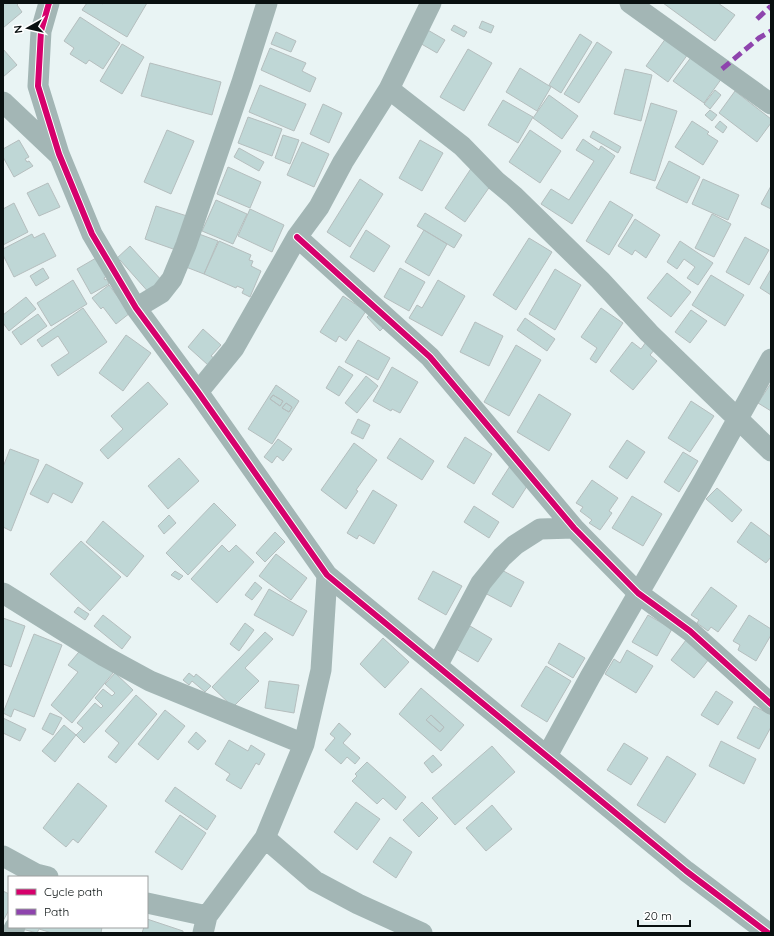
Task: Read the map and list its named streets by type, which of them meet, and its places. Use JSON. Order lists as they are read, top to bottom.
{
  "legend": ["Cycle path", "Path"],
  "scale_bar": "20 m",
  "north": "left"
}
